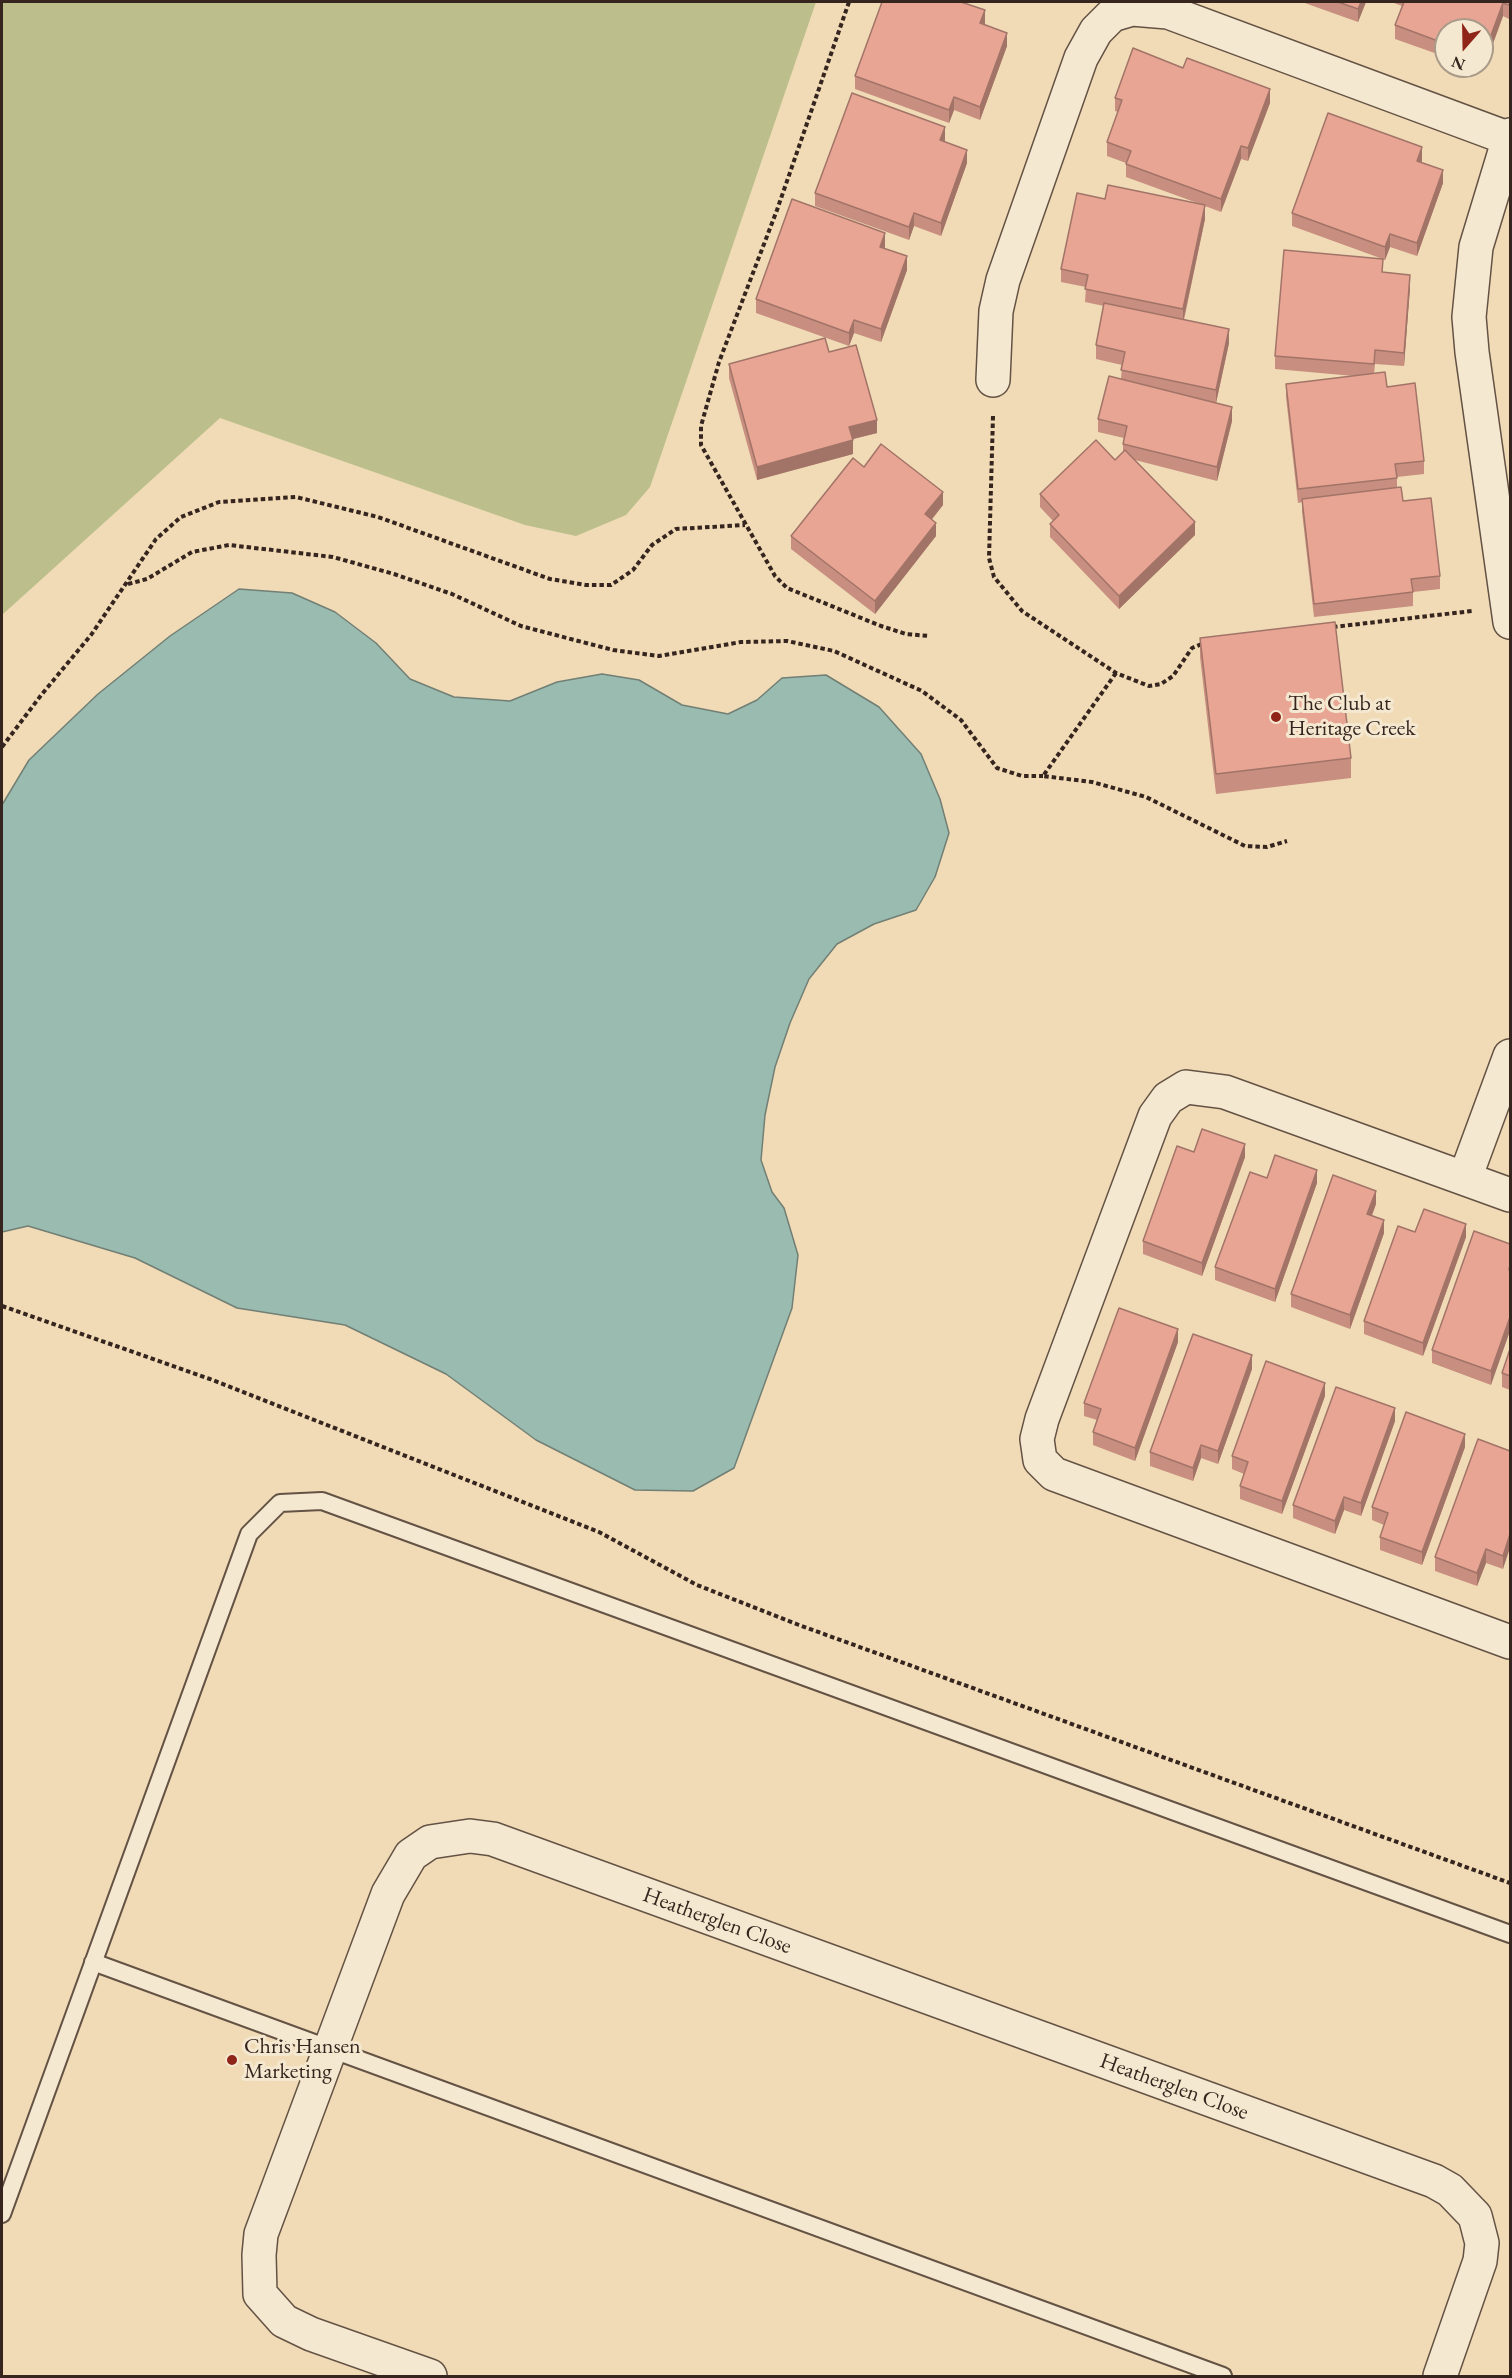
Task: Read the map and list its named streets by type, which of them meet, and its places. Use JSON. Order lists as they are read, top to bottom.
{
  "streets": {
    "street": ["Heatherglen Close"]
  },
  "places": ["The Club at Heritage Creek", "Chris Hansen Marketing"],
  "north": "bottom"
}
